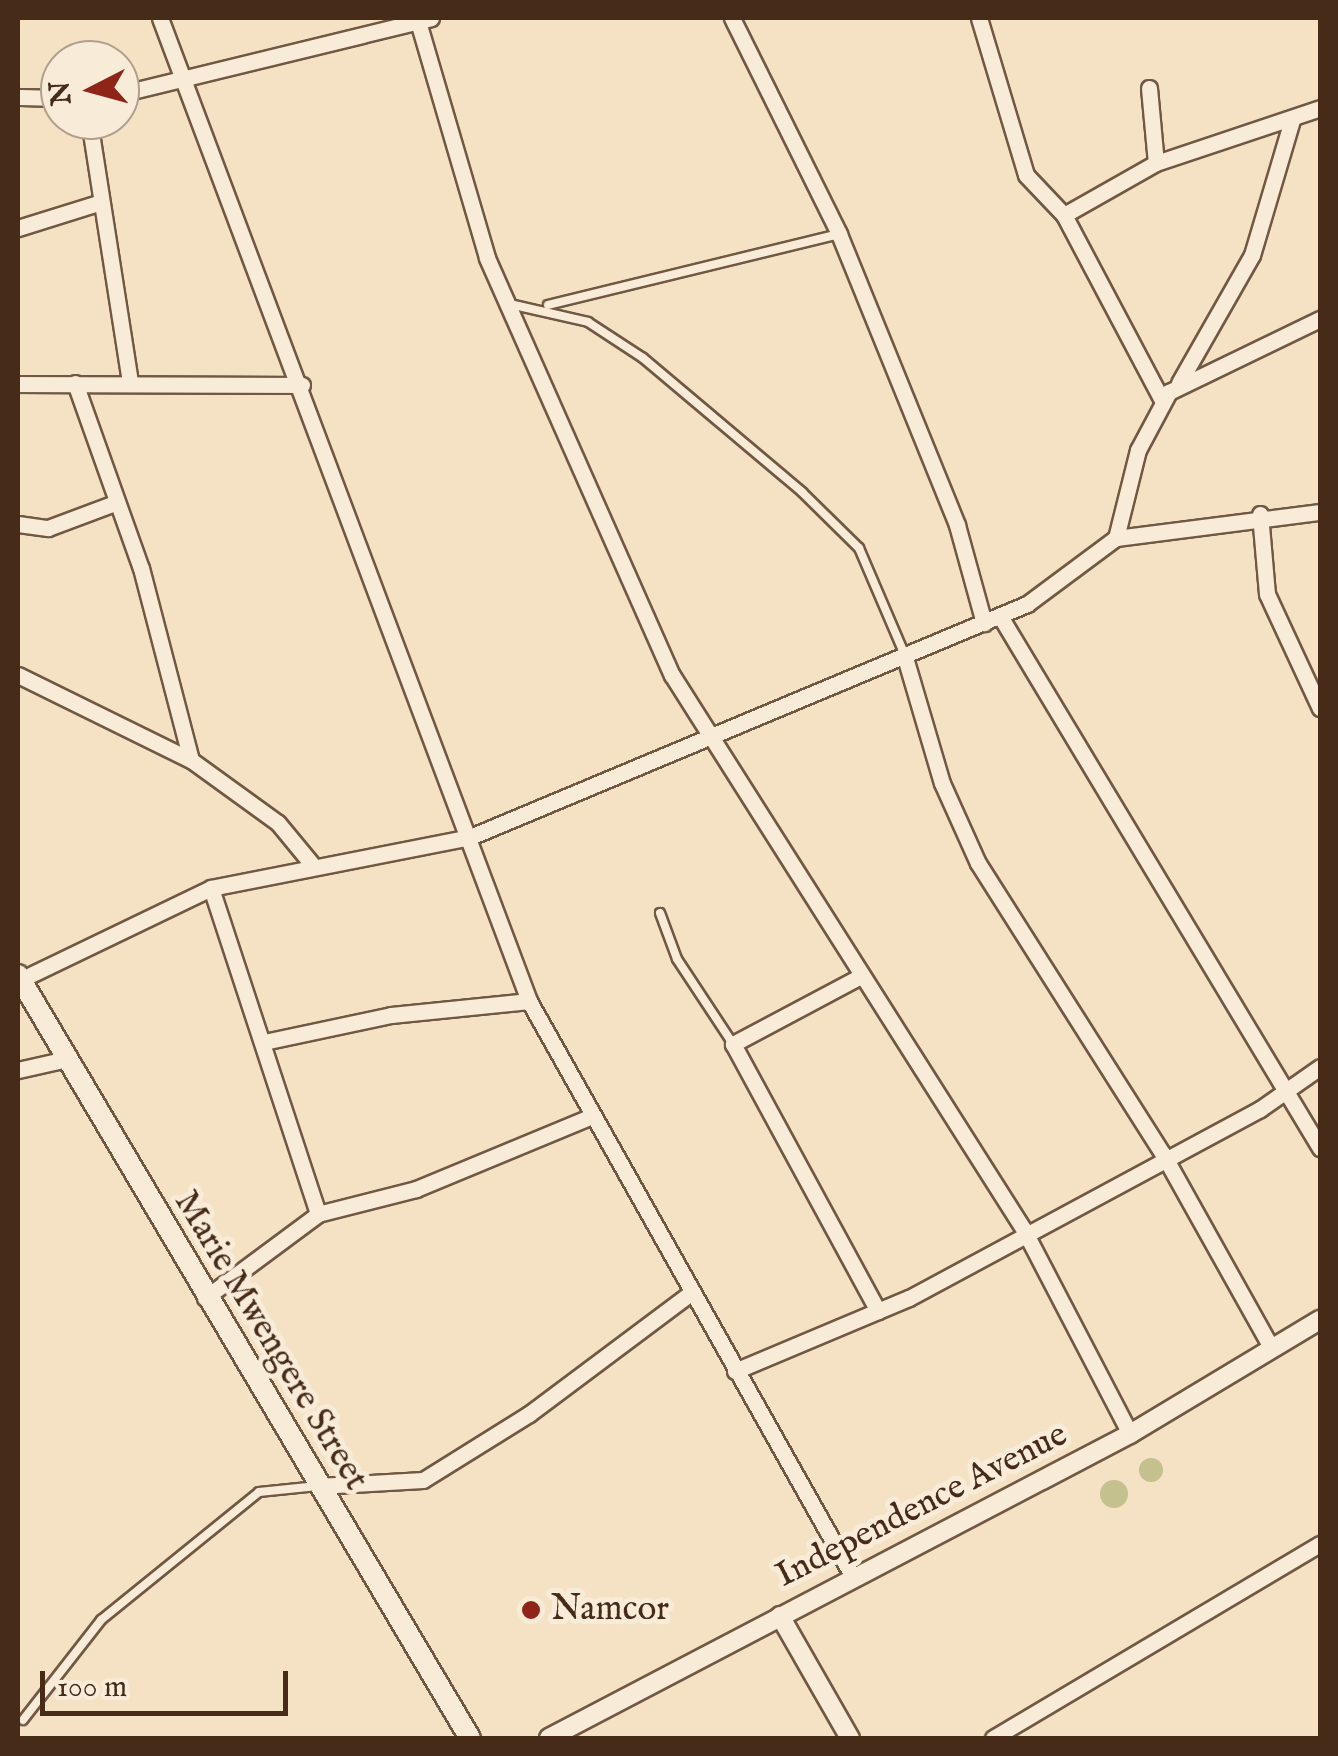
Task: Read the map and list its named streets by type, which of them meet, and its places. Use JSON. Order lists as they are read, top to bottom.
{
  "streets": {
    "main road": ["Marie Mwengere Street"],
    "street": ["Independence Avenue"]
  },
  "places": ["Namcor"],
  "scale_bar": "100 m",
  "north": "left"
}
